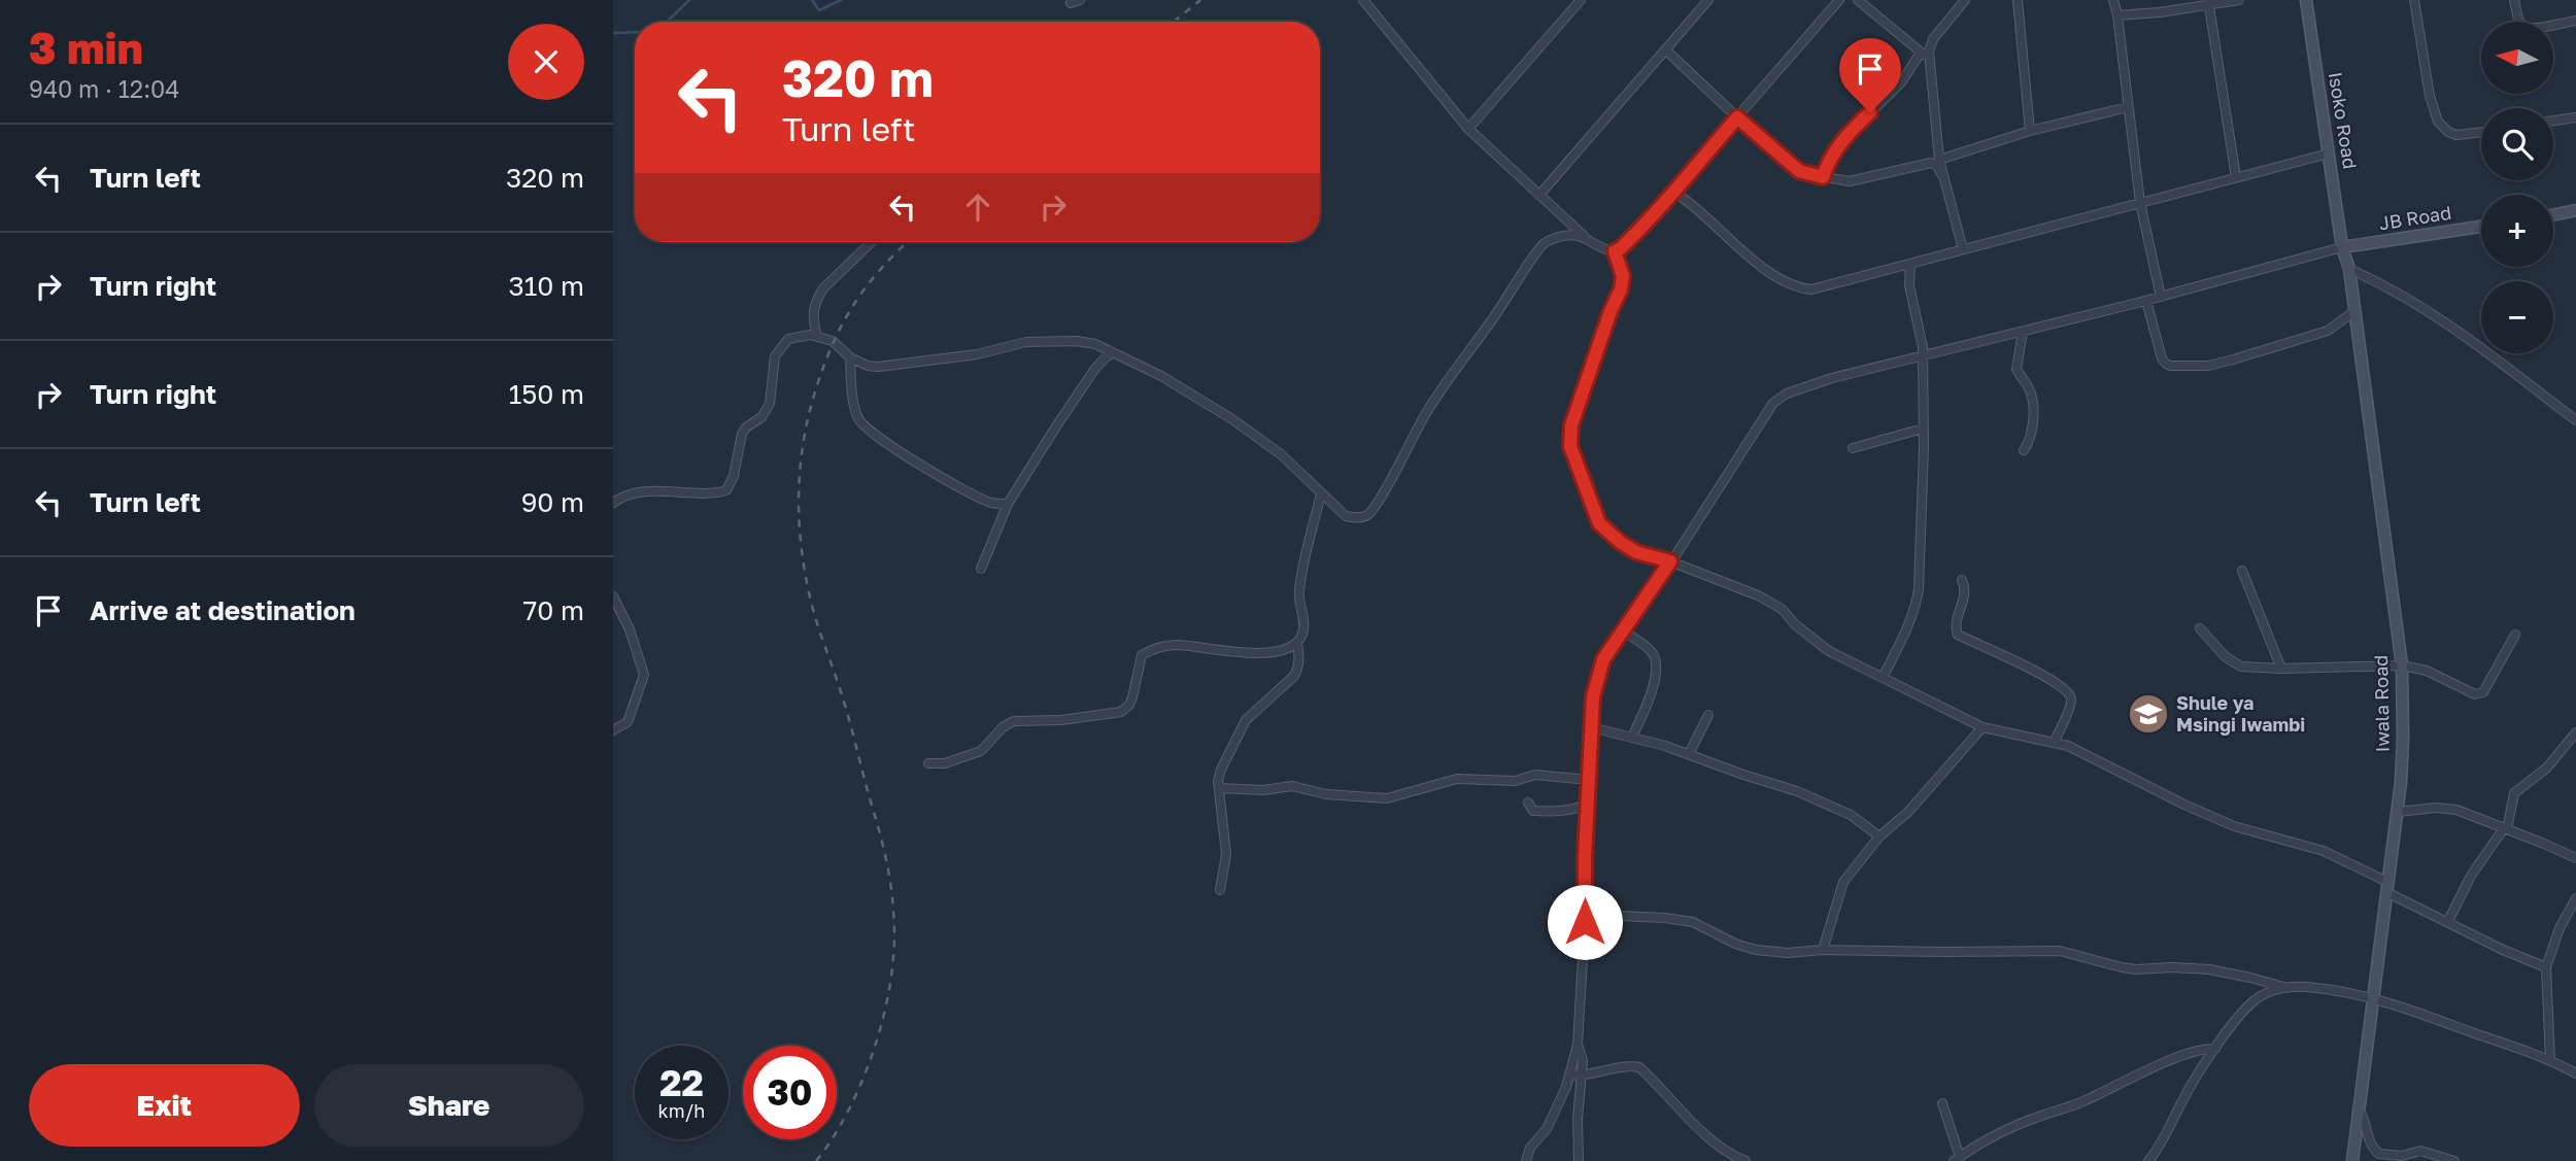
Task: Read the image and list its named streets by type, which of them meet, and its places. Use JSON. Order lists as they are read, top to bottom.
{
  "streets": {
    "street": ["Isoko Road", "JB Road", "Iwala Road"]
  },
  "crossings": [
    ["Isoko Road", "JB Road"],
    ["Isoko Road", "Iwala Road"],
    ["JB Road", "Iwala Road"]
  ],
  "places": {
    "school or university": ["Shule ya Msingi Iwambi"]
  },
  "north": "left",
  "page": {
    "heading": ["3 min", "940 m · 12:04"],
    "map_buttons": ["+", "−"],
    "turn": ["320 m", "Turn left"],
    "list": [
      {
        "name": "Turn left",
        "value": "320 m"
      },
      {
        "name": "Turn right",
        "value": "310 m"
      },
      {
        "name": "Turn right",
        "value": "150 m"
      },
      {
        "name": "Turn left",
        "value": "90 m"
      },
      {
        "name": "Arrive at destination",
        "value": "70 m"
      }
    ],
    "speed": "22 km/h",
    "limit": "30",
    "buttons": ["Exit", "Share"]
  }
}
